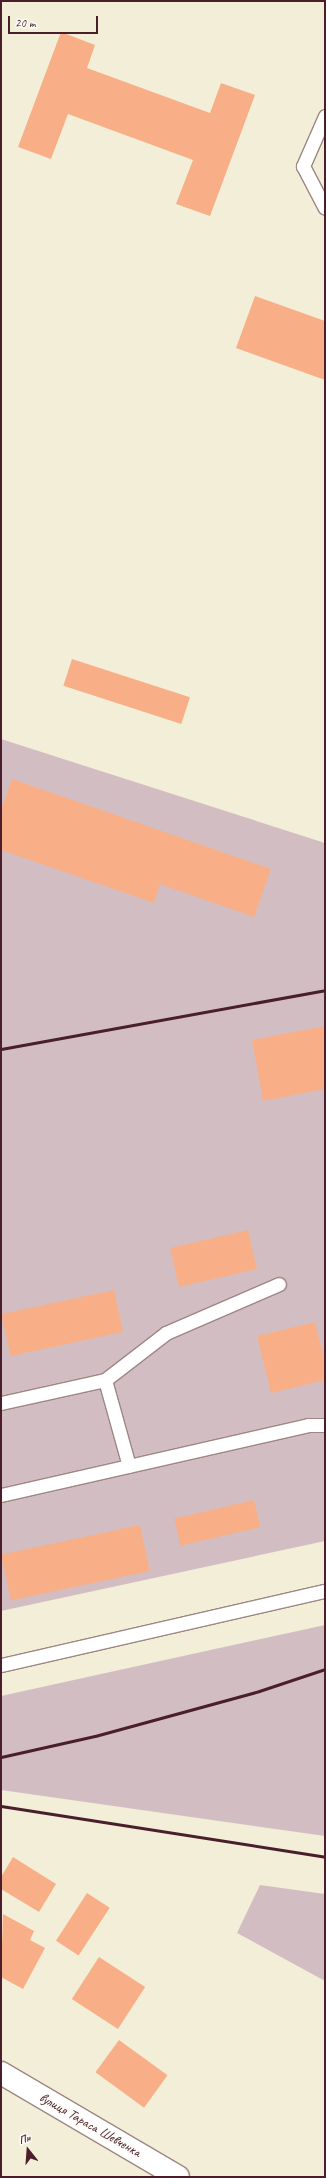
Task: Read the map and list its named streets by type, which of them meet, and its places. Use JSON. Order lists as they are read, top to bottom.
{
  "streets": {
    "street": ["вулиця Тараса Шевченка"]
  },
  "scale_bar": "20 m",
  "north": "top"
}
